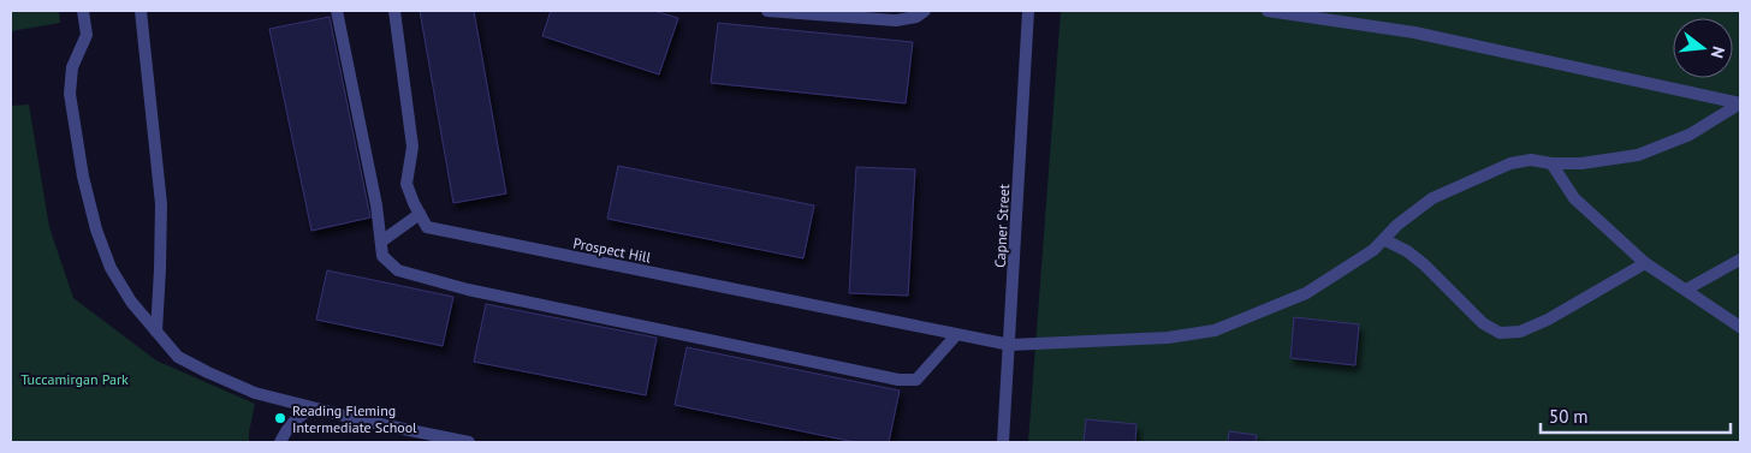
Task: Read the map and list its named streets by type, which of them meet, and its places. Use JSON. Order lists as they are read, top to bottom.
{
  "streets": {
    "street": ["Capner Street", "Prospect Hill"]
  },
  "crossings": [
    ["Capner Street", "Prospect Hill"]
  ],
  "parks": ["Tuccamirgan Park"],
  "places": ["Reading Fleming Intermediate School"],
  "scale_bar": "50 m",
  "north": "right"
}
